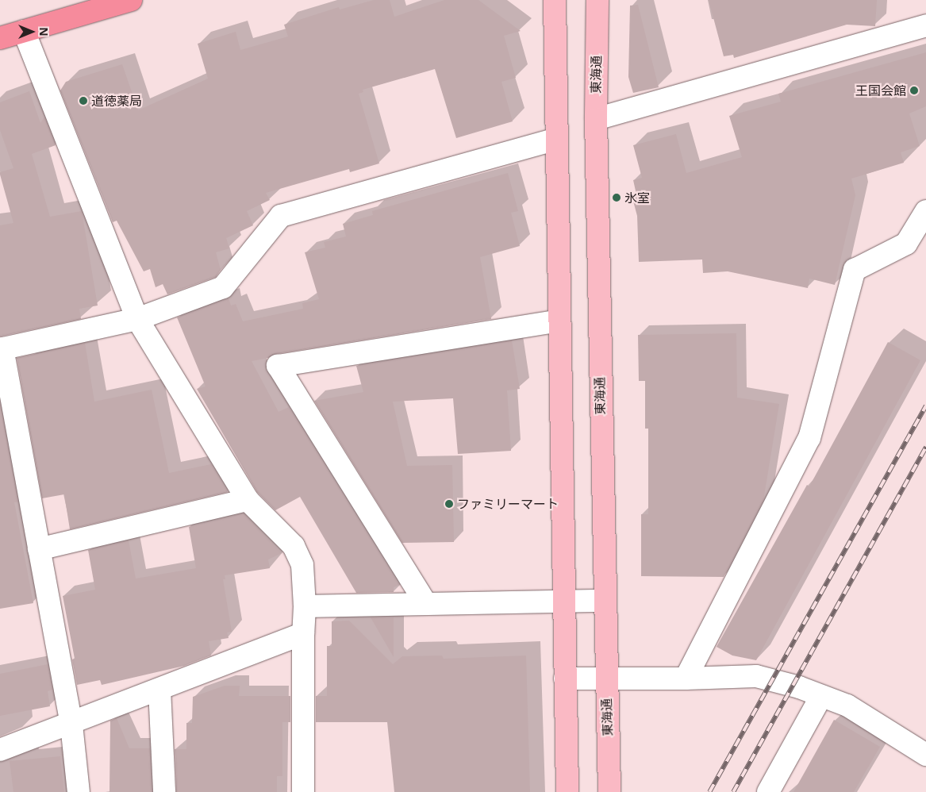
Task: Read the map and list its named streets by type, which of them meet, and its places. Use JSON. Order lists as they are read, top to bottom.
{
  "streets": {
    "main road": ["東海通"]
  },
  "places": [
    "王国会館",
    "道徳薬局",
    "氷室",
    "ファミリーマート"
  ],
  "north": "right"
}
